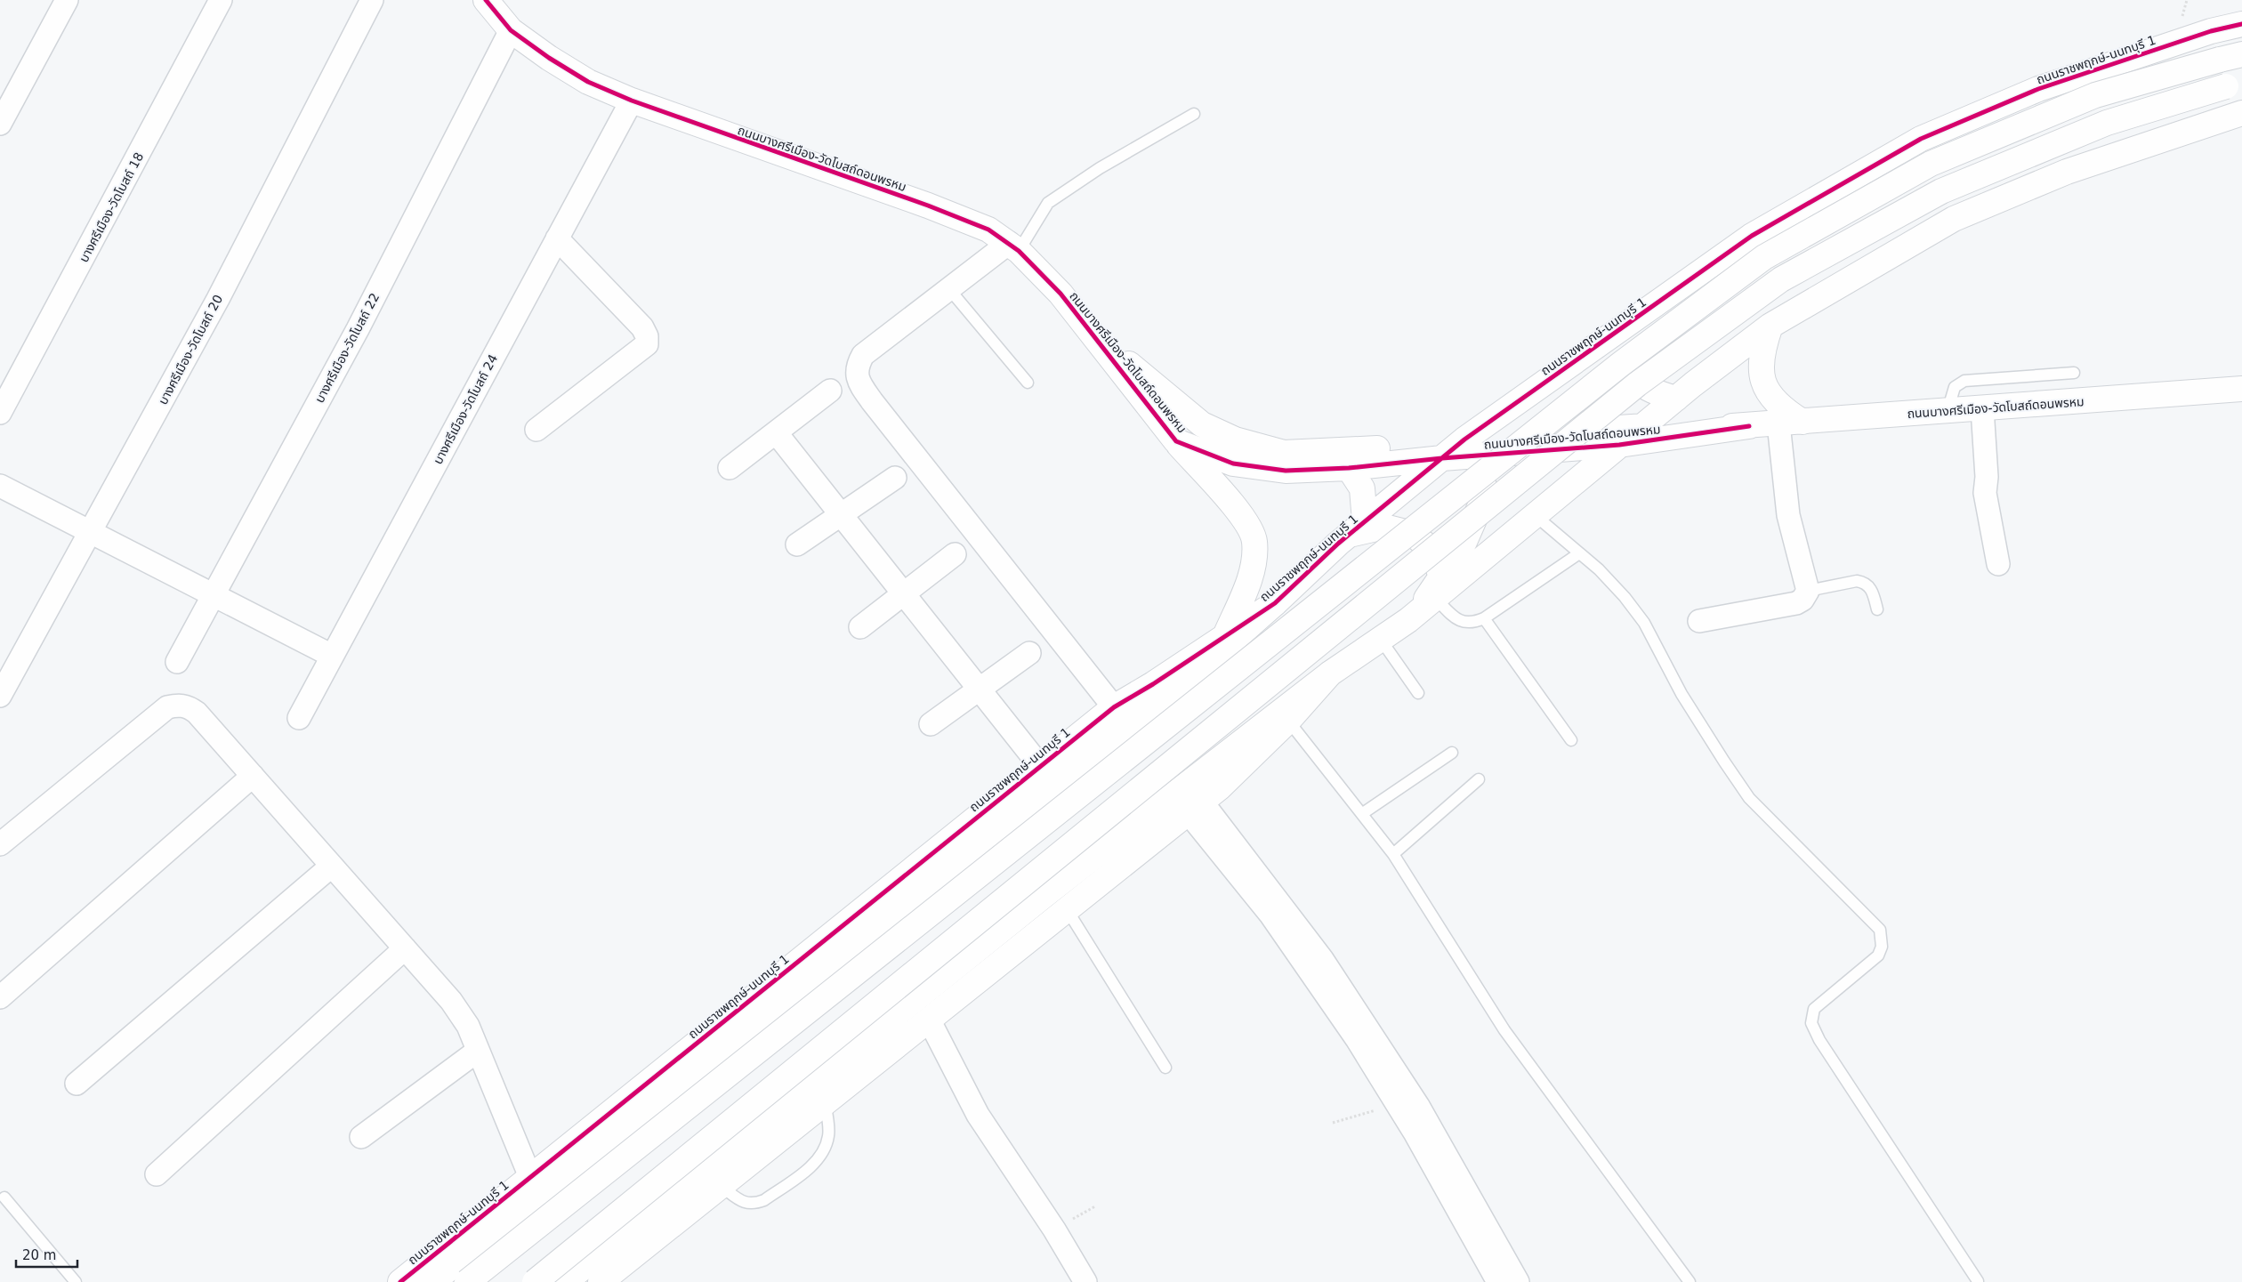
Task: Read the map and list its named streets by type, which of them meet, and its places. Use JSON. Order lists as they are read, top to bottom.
{
  "streets": {
    "street": [
      "ถนนราชพฤกษ์-นนทบุรี 1",
      "ถนนบางศรีเมือง-วัดโบสถ์ดอนพรหม",
      "บางศรีเมือง-วัดโบสถ์ 18",
      "บางศรีเมือง-วัดโบสถ์ 22",
      "บางศรีเมือง-วัดโบสถ์ 20",
      "บางศรีเมือง-วัดโบสถ์ 24"
    ]
  },
  "crossings": [
    ["ถนนราชพฤกษ์-นนทบุรี 1", "ถนนบางศรีเมือง-วัดโบสถ์ดอนพรหม"],
    ["ถนนบางศรีเมือง-วัดโบสถ์ดอนพรหม", "บางศรีเมือง-วัดโบสถ์ 22"],
    ["ถนนบางศรีเมือง-วัดโบสถ์ดอนพรหม", "บางศรีเมือง-วัดโบสถ์ 24"]
  ],
  "scale_bar": "20 m"
}
